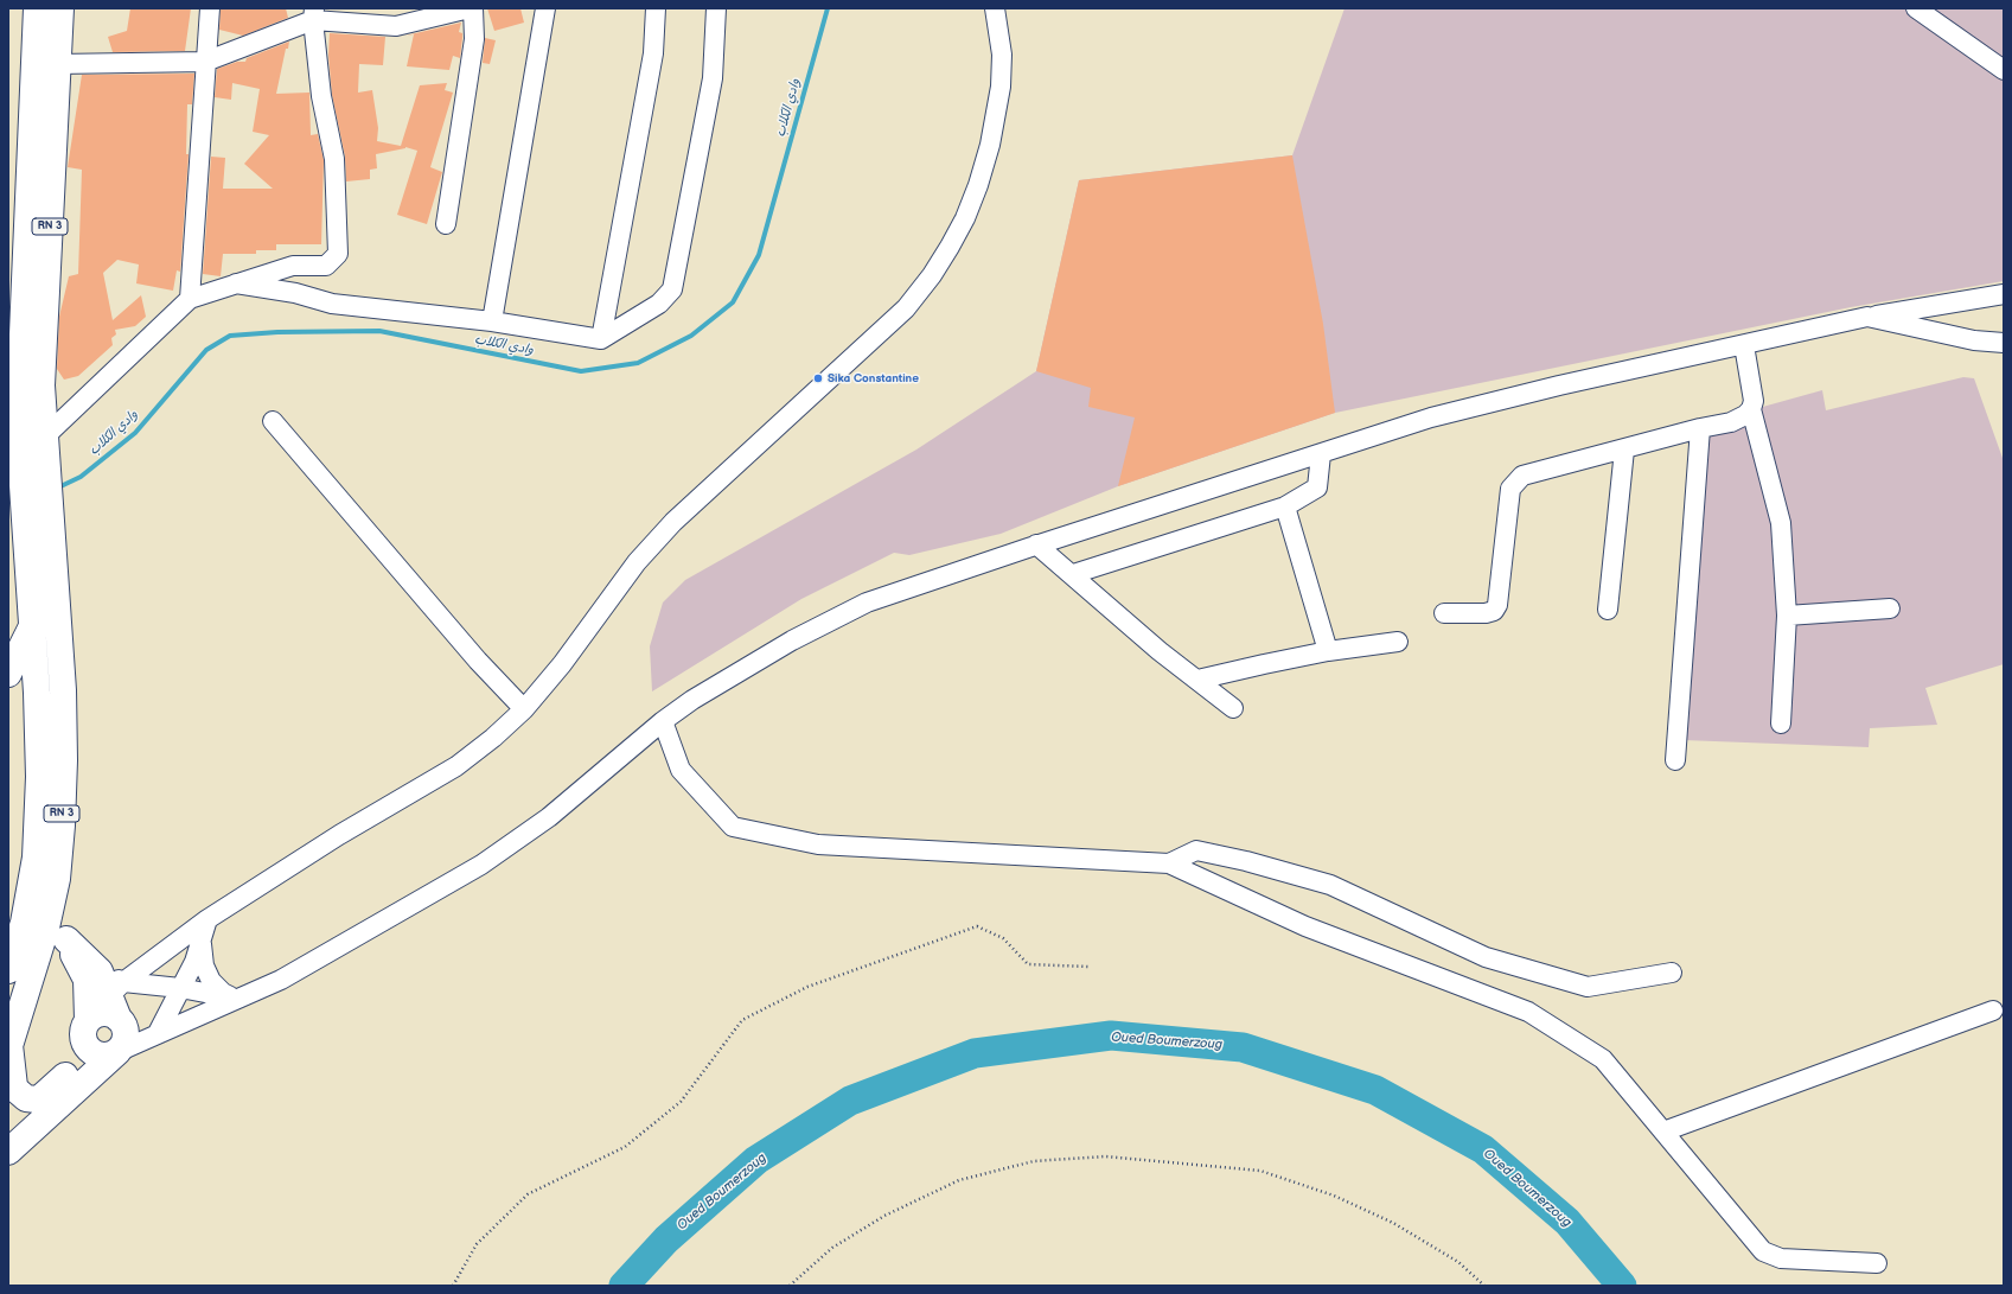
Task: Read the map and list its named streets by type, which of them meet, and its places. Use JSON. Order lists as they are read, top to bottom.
{
  "streets": {
    "highway": ["RN 3"]
  },
  "water": ["وادي الكلاب", "Oued Boumerzoug"],
  "places": ["Sika Constantine"]
}
